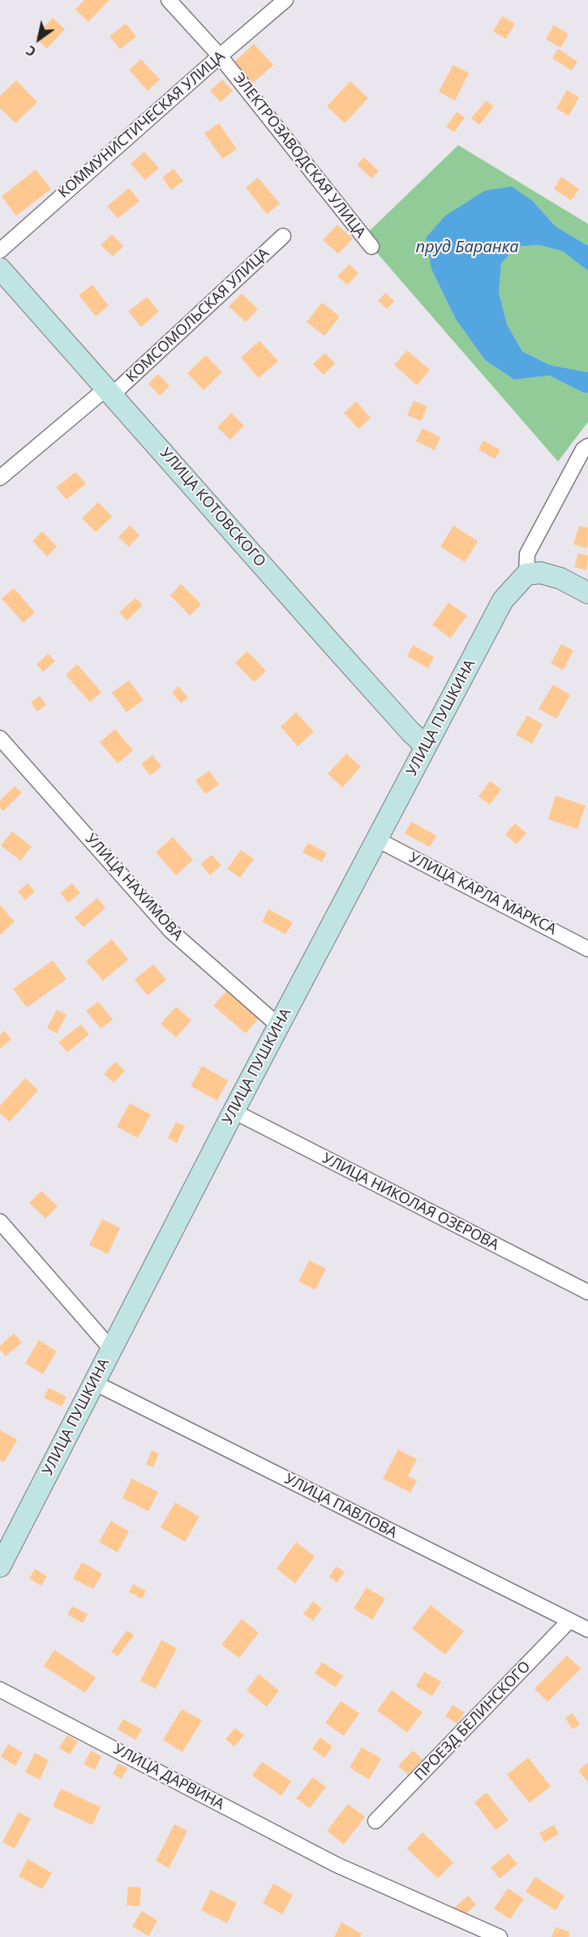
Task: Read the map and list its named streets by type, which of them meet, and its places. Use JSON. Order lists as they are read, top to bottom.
{
  "streets": {
    "main road": ["УЛИЦА КОТОВСКОГО", "УЛИЦА ПУШКИНА"],
    "street": [
      "КОММУНИСТИЧЕСКАЯ УЛИЦА",
      "ЭЛЕКТРОЗАВОДСКАЯ УЛИЦА",
      "КОМСОМОЛЬСКАЯ УЛИЦА",
      "УЛИЦА НАХИМОВА",
      "УЛИЦА КАРЛА МАРКСА",
      "УЛИЦА НИКОЛАЯ ОЗЕРОВА",
      "УЛИЦА ПАВЛОВА",
      "ПРОЕЗД БЕЛИНСКОГО",
      "УЛИЦА ДАРВИНА"
    ]
  },
  "crossings": [
    ["КОММУНИСТИЧЕСКАЯ УЛИЦА", "ЭЛЕКТРОЗАВОДСКАЯ УЛИЦА"],
    ["КОМСОМОЛЬСКАЯ УЛИЦА", "УЛИЦА КОТОВСКОГО"],
    ["УЛИЦА КОТОВСКОГО", "УЛИЦА ПУШКИНА"],
    ["УЛИЦА ПУШКИНА", "УЛИЦА НАХИМОВА"],
    ["УЛИЦА ПУШКИНА", "УЛИЦА КАРЛА МАРКСА"],
    ["УЛИЦА ПУШКИНА", "УЛИЦА НИКОЛАЯ ОЗЕРОВА"],
    ["УЛИЦА ПУШКИНА", "УЛИЦА ПАВЛОВА"],
    ["УЛИЦА ПАВЛОВА", "ПРОЕЗД БЕЛИНСКОГО"]
  ],
  "water": ["пруд Баранка"],
  "north": "bottom left"
}
